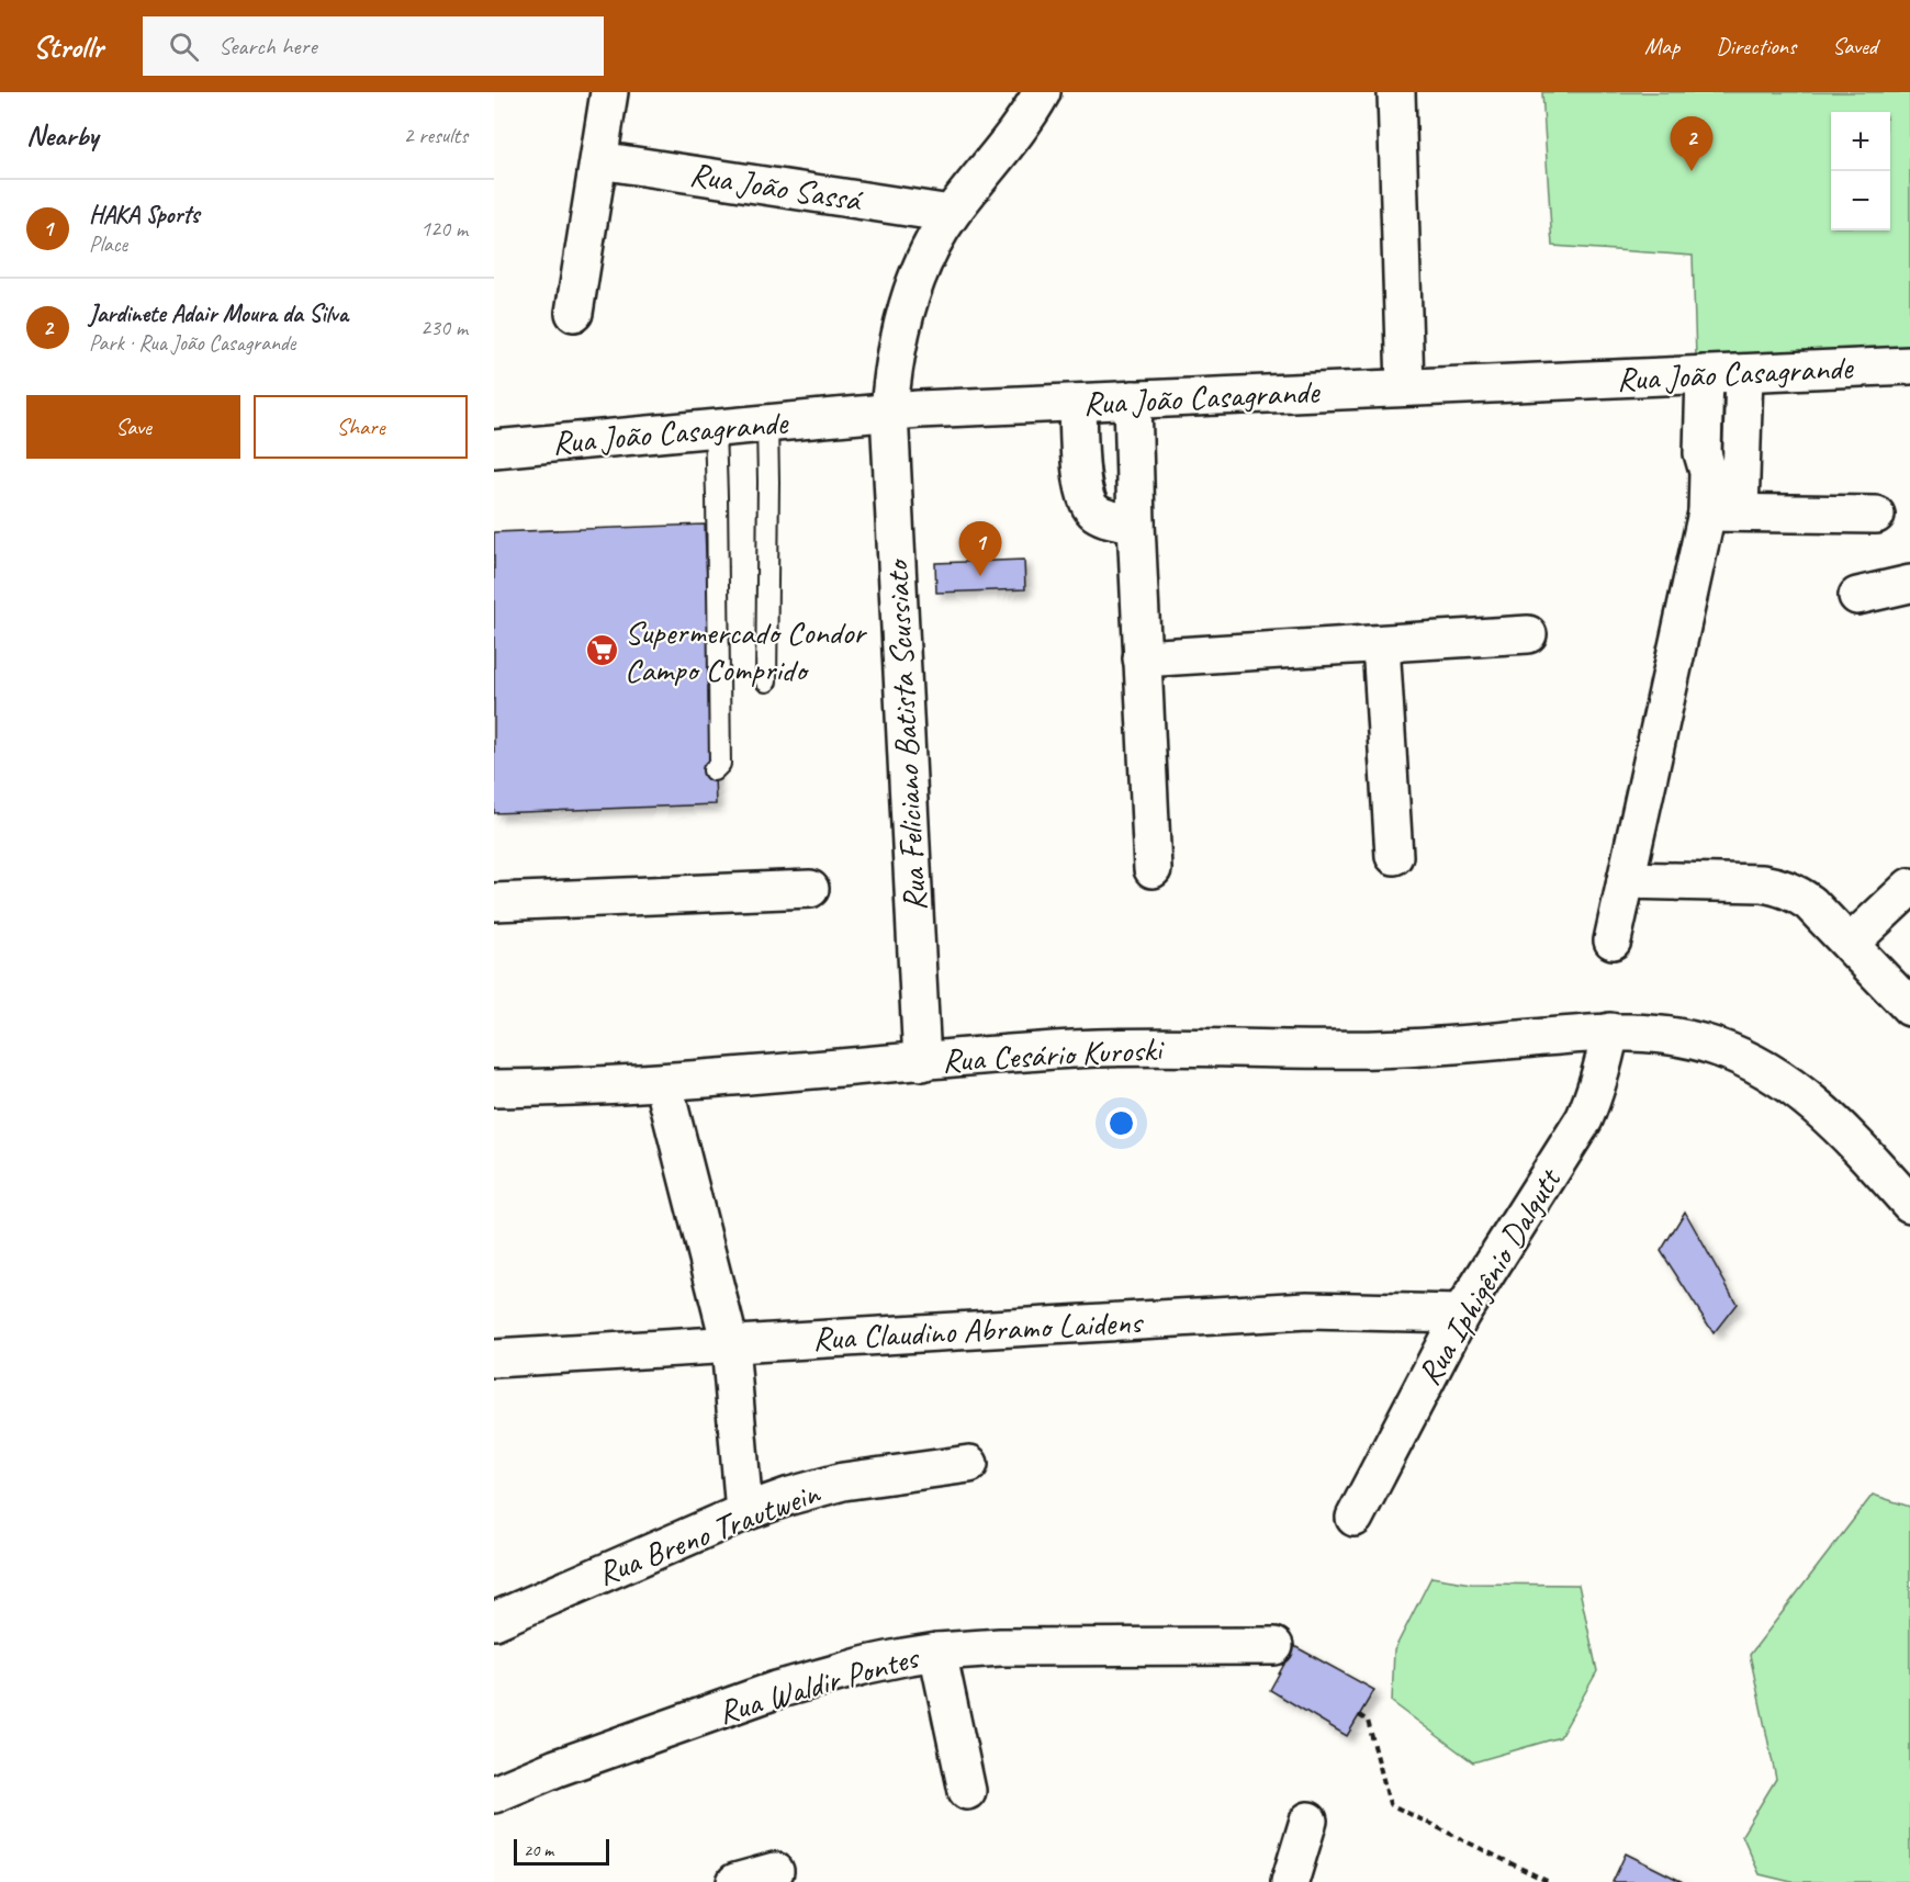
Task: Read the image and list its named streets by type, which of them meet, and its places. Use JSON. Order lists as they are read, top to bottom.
{
  "streets": {
    "street": [
      "Rua João Sassá",
      "Rua João Casagrande",
      "Rua Feliciano Batista Scussiato",
      "Rua Cesário Kuroski",
      "Rua Iphigênio Dalgutt",
      "Rua Claudino Abramo Laidens",
      "Rua Breno Trautwein",
      "Rua Waldir Pontes"
    ]
  },
  "crossings": [
    ["Rua João Sassá", "Rua Feliciano Batista Scussiato"],
    ["Rua João Casagrande", "Rua Feliciano Batista Scussiato"],
    ["Rua Feliciano Batista Scussiato", "Rua Cesário Kuroski"],
    ["Rua Cesário Kuroski", "Rua Iphigênio Dalgutt"],
    ["Rua Iphigênio Dalgutt", "Rua Claudino Abramo Laidens"]
  ],
  "places": {
    "supermarket": ["Supermercado Condor Campo Comprido"]
  },
  "scale_bar": "20 m",
  "page": {
    "header": "Strollr",
    "search": "Search here",
    "nav": ["Map", "Directions", "Saved"],
    "heading": ["Nearby", "2 results"],
    "map_buttons": ["+", "−"],
    "pins": ["2", "1"],
    "list": [
      {
        "mark": "1",
        "name": "HAKA Sports",
        "note": "Place",
        "value": "120 m"
      },
      {
        "mark": "2",
        "name": "Jardinete Adair Moura da Silva",
        "note": "Park · Rua João Casagrande",
        "value": "230 m"
      }
    ],
    "buttons": ["Save", "Share"],
    "scale": "20 m"
  }
}
